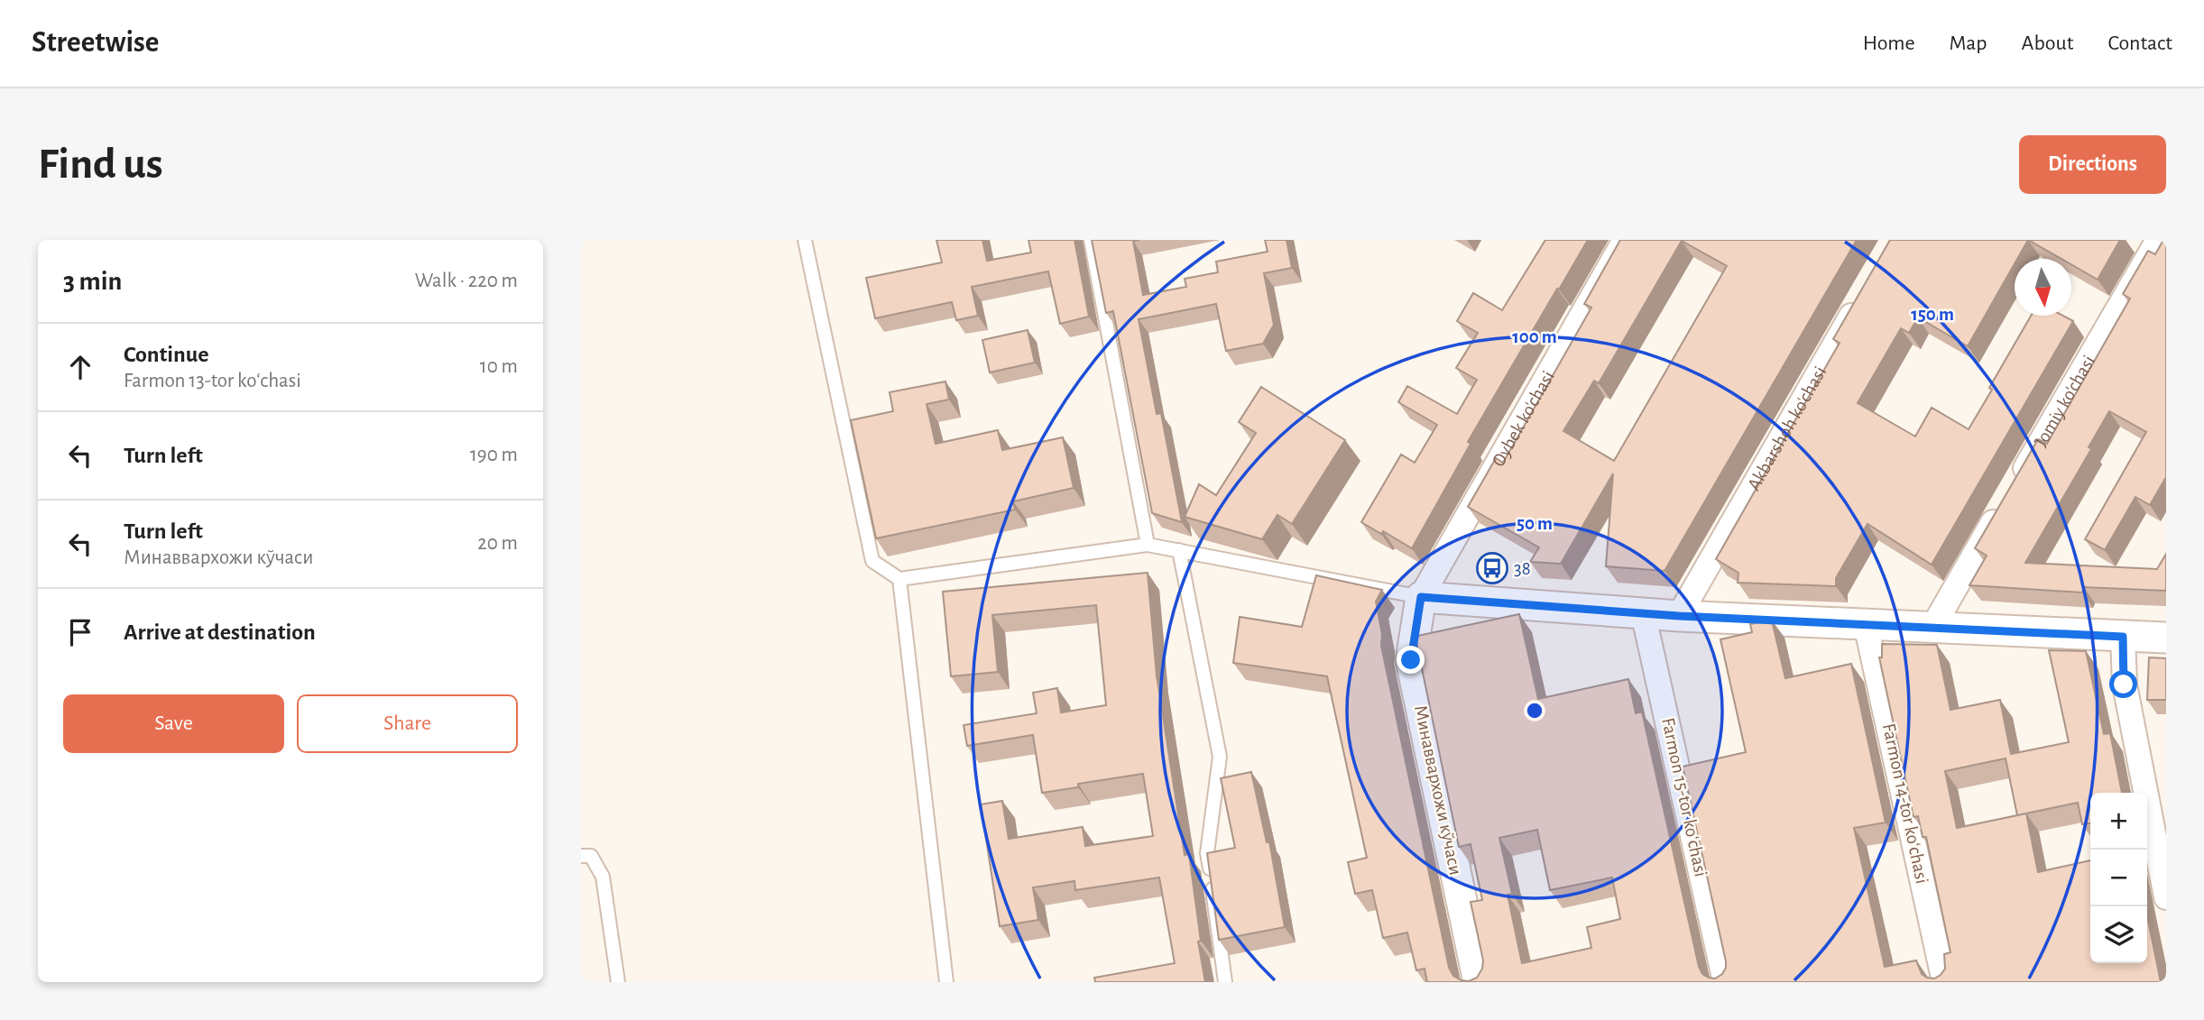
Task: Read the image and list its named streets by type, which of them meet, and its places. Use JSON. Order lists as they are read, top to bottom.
{
  "streets": {
    "street": [
      "Jomiy ko'chasi",
      "Oybek ko'chasi",
      "Akbarshoh ko'chasi",
      "Минаввархожи кўчаси",
      "Farmon 15-tor koʻchasi",
      "Farmon 14-tor koʻchasi"
    ]
  },
  "crossings": [
    ["Oybek ko'chasi", "Минаввархожи кўчаси"]
  ],
  "places": {
    "bus stop": ["38"]
  },
  "north": "bottom",
  "page": {
    "header": "Streetwise",
    "nav": [
      "Home",
      "Map",
      "About",
      "Contact"
    ],
    "buttons": [
      "Directions",
      ["Save", "Share"]
    ],
    "title": "Find us",
    "heading": ["3 min", "Walk · 220 m"],
    "list": [
      ["Continue", "Farmon 13-tor koʻchasi", "10 m"],
      ["Turn left", "190 m"],
      ["Turn left", "Минаввархожи кўчаси", "20 m"],
      "Arrive at destination"
    ],
    "map_buttons": ["+", "−"]
  },
  "rings": ["150 m", "100 m", "50 m"]
}
